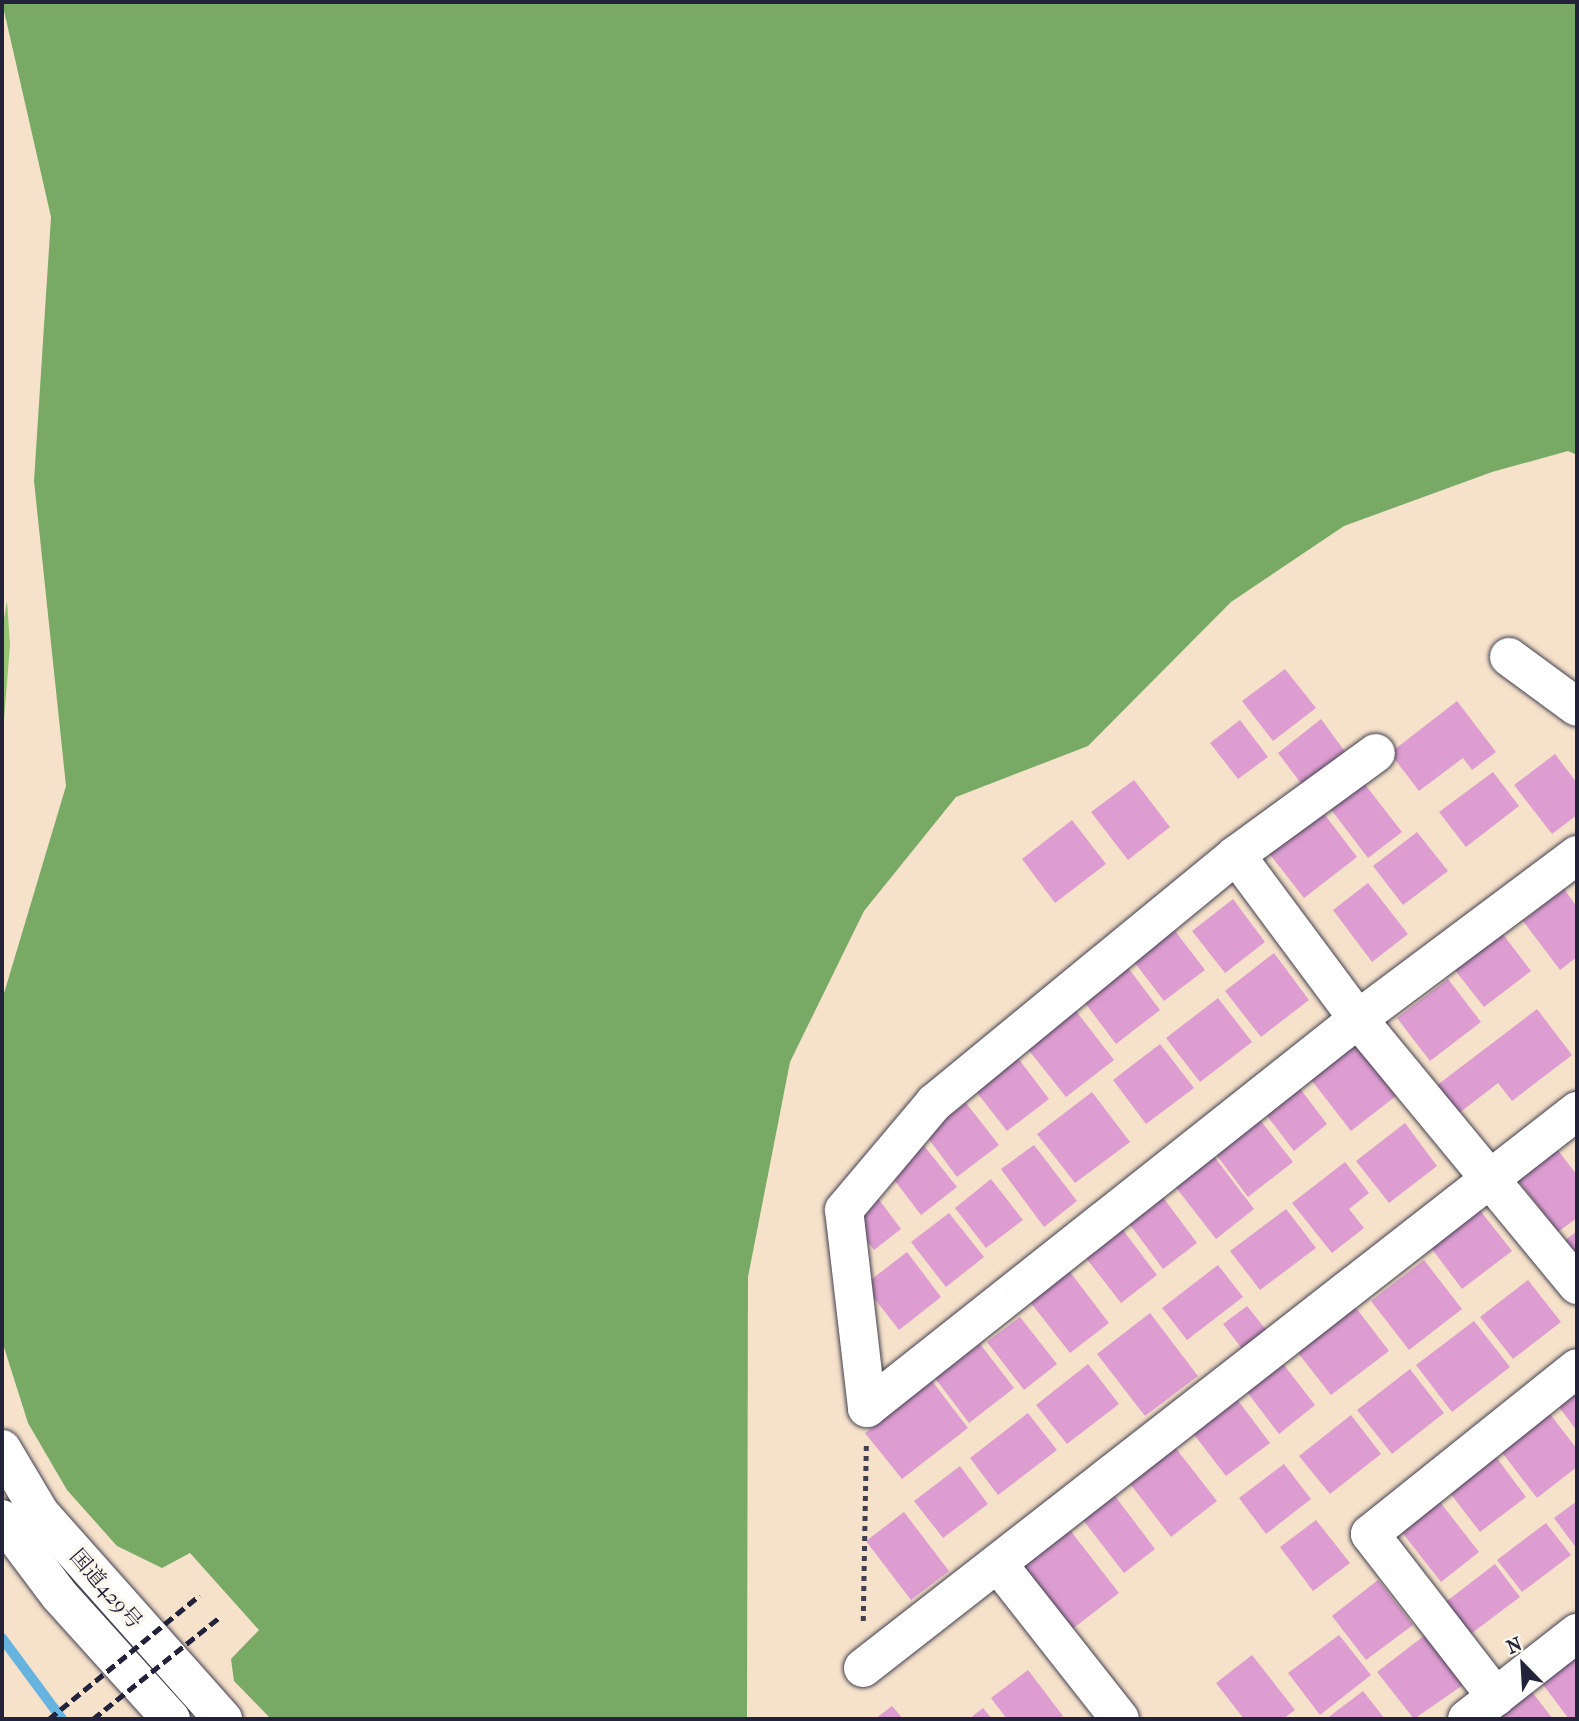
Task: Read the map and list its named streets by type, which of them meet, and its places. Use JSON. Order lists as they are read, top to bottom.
{
  "streets": {
    "main road": ["国道429号"]
  },
  "north": "top left"
}
